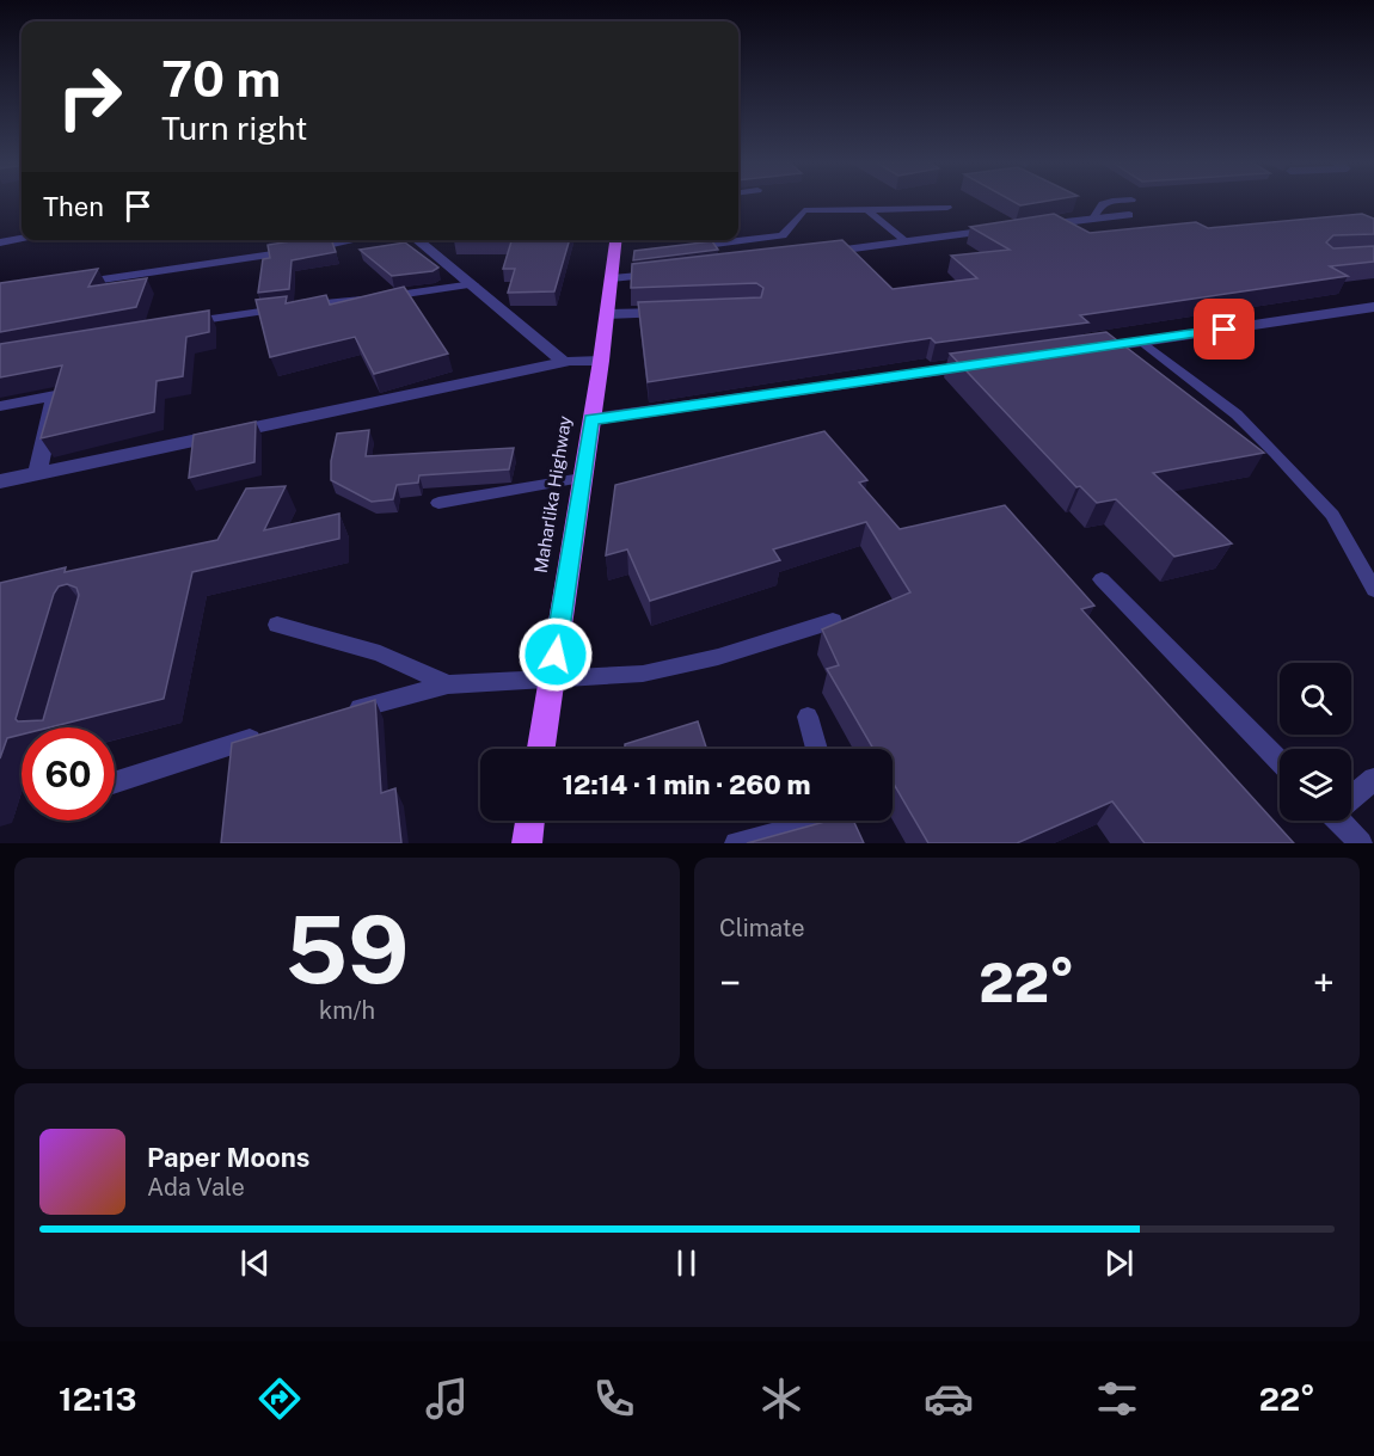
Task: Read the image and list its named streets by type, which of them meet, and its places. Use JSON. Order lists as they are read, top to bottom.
{
  "streets": {
    "main road": ["Maharlika Highway"]
  },
  "page": {
    "turn": ["70 m", "Turn right"],
    "then": "Then",
    "limit": "60",
    "trip": "12:14 · 1 min · 260 m",
    "tile": [
      ["59", "km/h"],
      "Climate"
    ],
    "heat": ["−", "22°", "+"],
    "song": ["Paper Moons", "Ada Vale"],
    "tabs": ["12:13", "22°"]
  }
}
